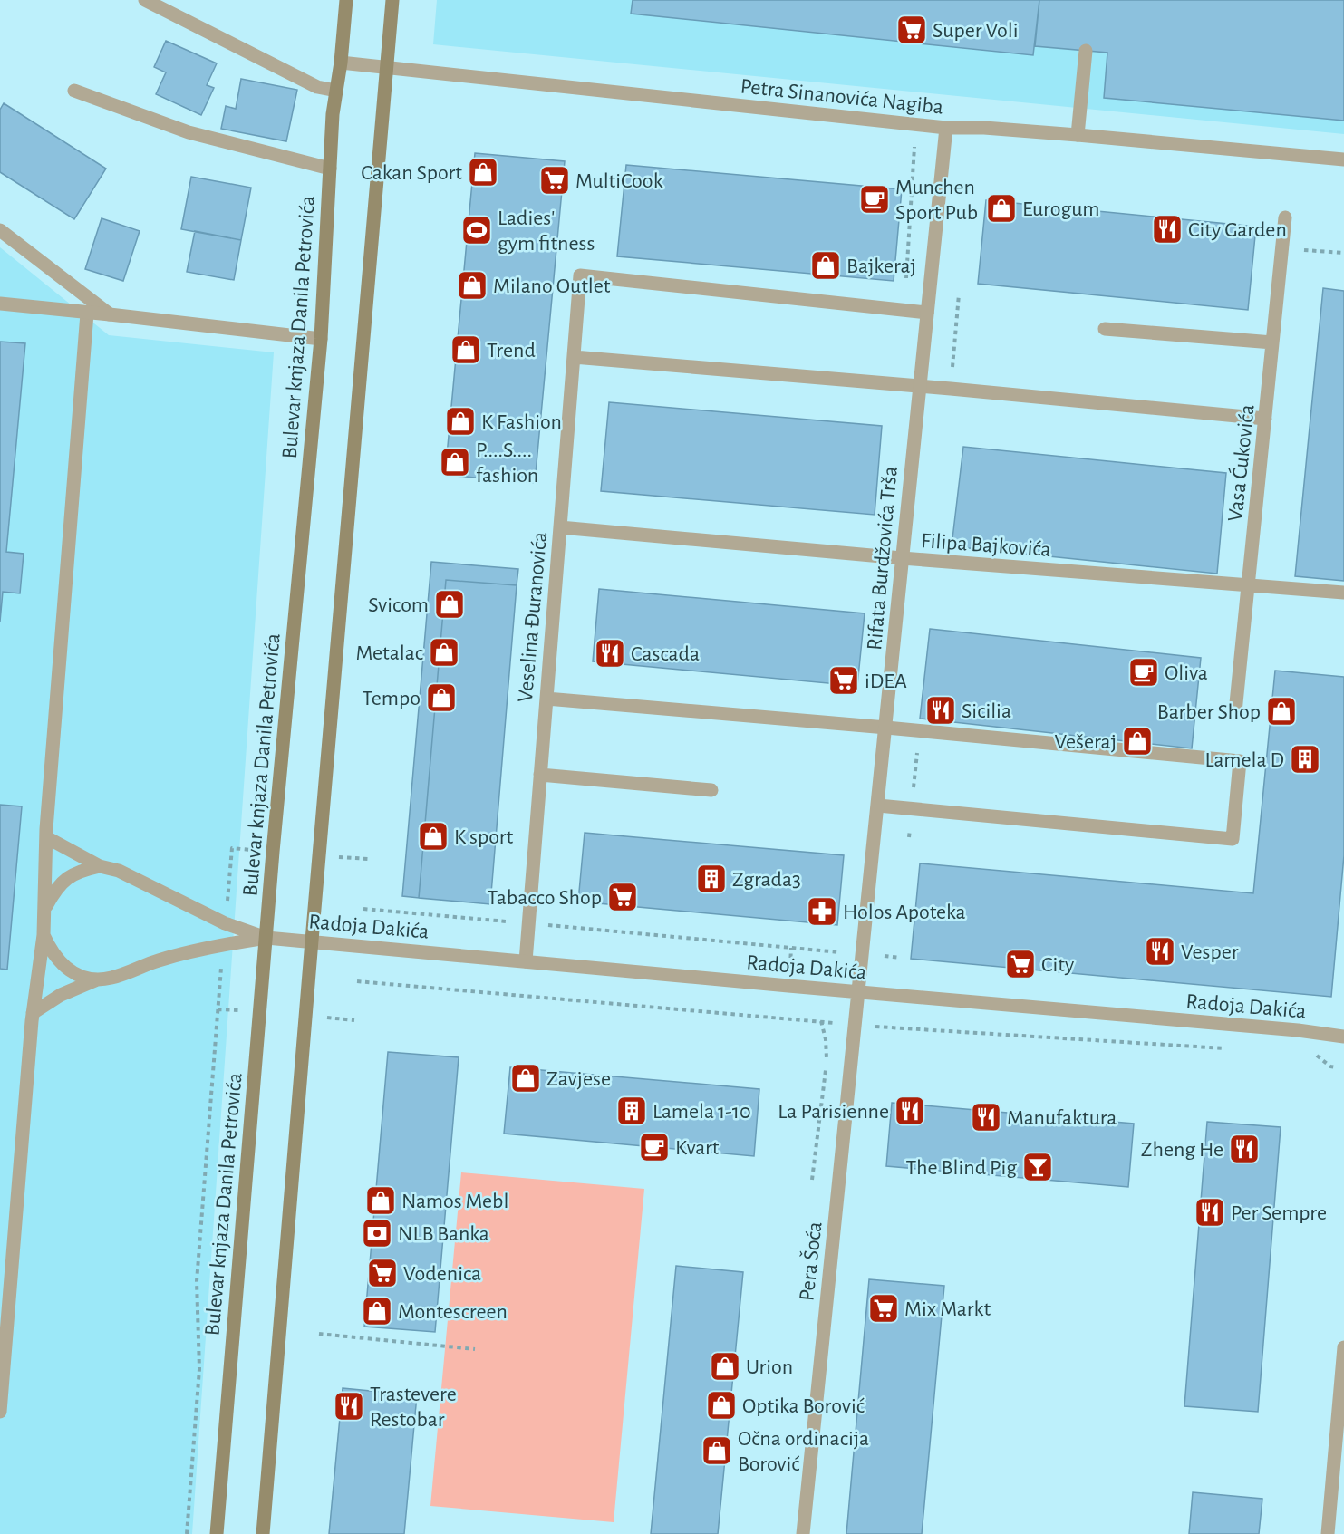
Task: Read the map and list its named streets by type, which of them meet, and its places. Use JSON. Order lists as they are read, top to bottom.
{
  "streets": {
    "main road": ["Bulevar knjaza Danila Petrovića"],
    "street": [
      "Petra Sinanovića Nagiba",
      "Vasa Ćukovića",
      "Filipa Bajkovića",
      "Rifata Burdžovića Trša",
      "Veselina Đuranovića",
      "Radoja Dakića",
      "Pera Šoća"
    ]
  },
  "crossings": [
    ["Petra Sinanovića Nagiba", "Bulevar knjaza Danila Petrovića"],
    ["Petra Sinanovića Nagiba", "Rifata Burdžovića Trša"],
    ["Bulevar knjaza Danila Petrovića", "Radoja Dakića"],
    ["Vasa Ćukovića", "Filipa Bajkovića"],
    ["Filipa Bajkovića", "Rifata Burdžovića Trša"],
    ["Filipa Bajkovića", "Veselina Đuranovića"],
    ["Rifata Burdžovića Trša", "Veselina Đuranovića"],
    ["Rifata Burdžovića Trša", "Radoja Dakića"],
    ["Rifata Burdžovića Trša", "Pera Šoća"],
    ["Veselina Đuranovića", "Radoja Dakića"],
    ["Radoja Dakića", "Pera Šoća"]
  ],
  "places": {
    "supermarket": [
      "Super Voli",
      "MultiCook",
      "iDEA",
      "Tabacco Shop",
      "City",
      "Vodenica",
      "Mix Markt"
    ],
    "shop": [
      "Cakan Sport",
      "Eurogum",
      "Bajkeraj",
      "Milano Outlet",
      "Trend",
      "K Fashion",
      "P....S.... fashion",
      "Svicom",
      "Metalac",
      "Tempo",
      "Barber Shop",
      "Vešeraj",
      "K sport",
      "Zavjese",
      "Namos Mebl",
      "Montescreen",
      "Urion",
      "Optika Borović",
      "Očna ordinacija Borović"
    ],
    "cafe": ["Munchen Sport Pub", "Oliva", "Kvart"],
    "restaurant": [
      "City Garden",
      "Cascada",
      "Sicilia",
      "Vesper",
      "La Parisienne",
      "Manufaktura",
      "Zheng He",
      "Per Sempre",
      "Trastevere Restobar"
    ],
    "sports": ["Ladies' gym fitness"],
    "building": ["Lamela D", "Zgrada3", "Lamela 1-10"],
    "pharmacy": ["Holos Apoteka"],
    "bar": ["The Blind Pig"],
    "bank": ["NLB Banka"]
  }
}
